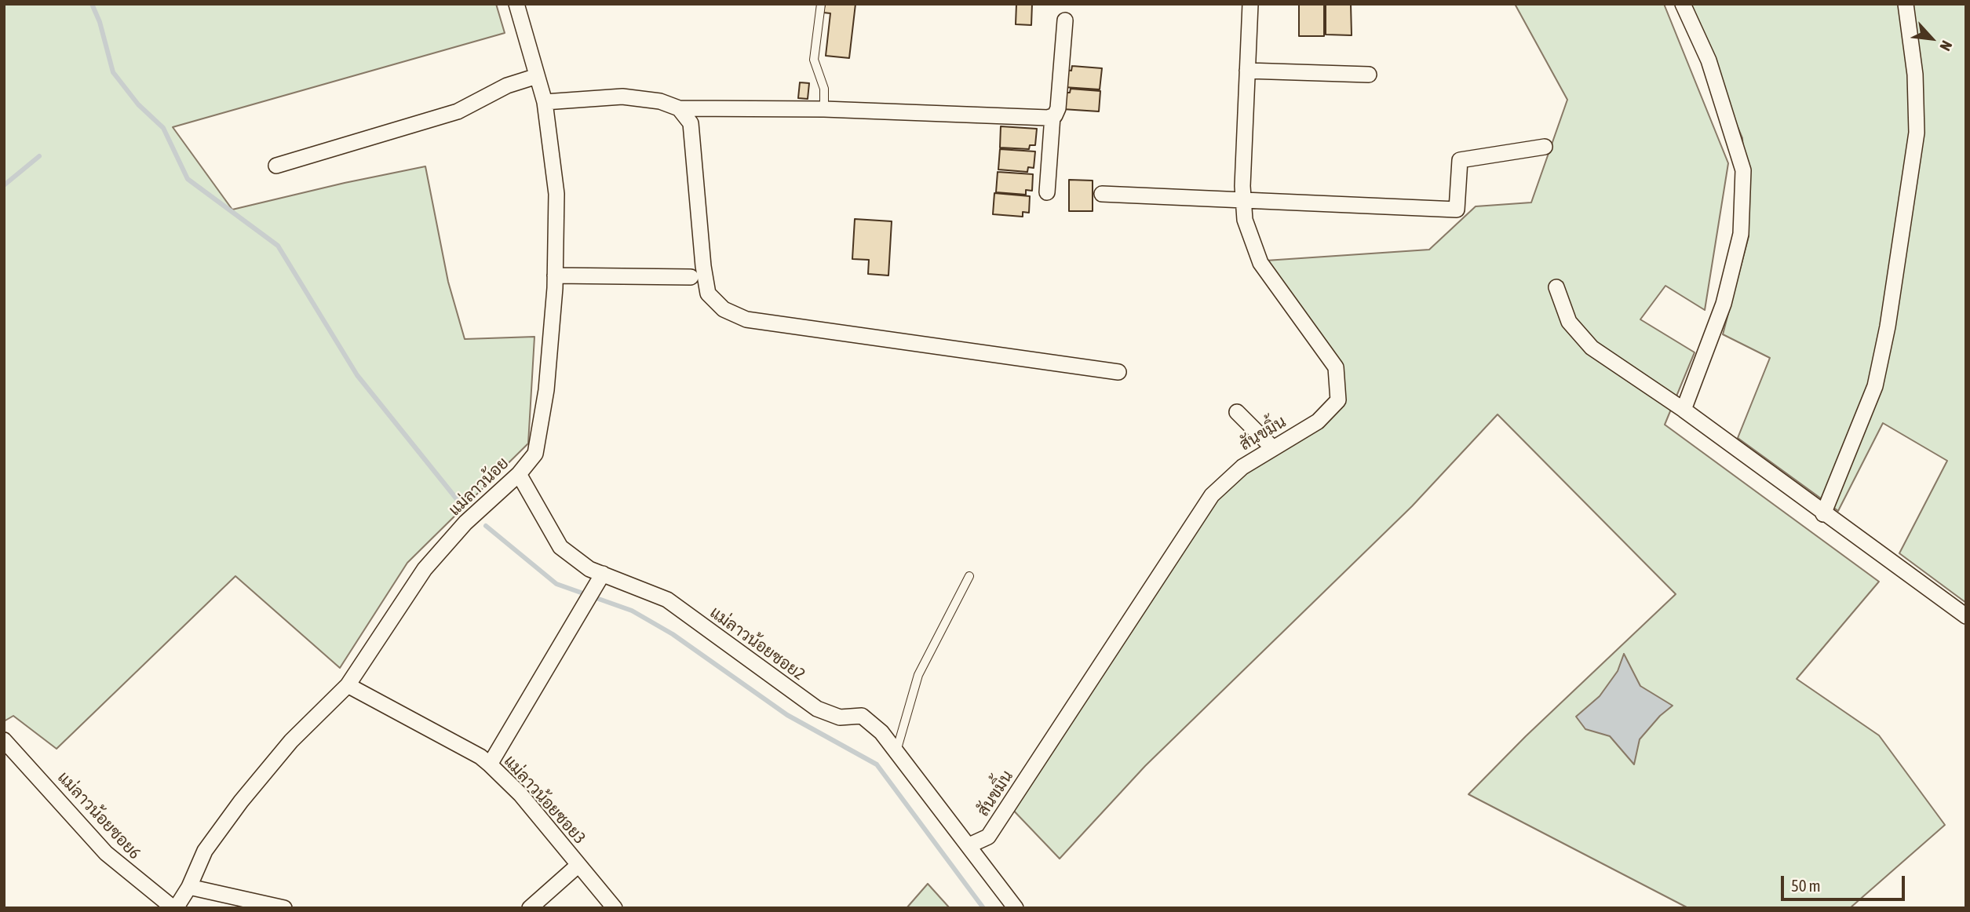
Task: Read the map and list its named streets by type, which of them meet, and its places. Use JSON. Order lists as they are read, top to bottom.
{
  "streets": {
    "street": [
      "สันขมิ้น",
      "แม่ลาวน้อย",
      "แม่ลาวน้อยซอย2",
      "แม่ลาวน้อยซอย3",
      "แม่ลาวน้อยซอย6"
    ]
  },
  "crossings": [
    ["สันขมิ้น", "แม่ลาวน้อยซอย2"],
    ["แม่ลาวน้อย", "แม่ลาวน้อยซอย2"],
    ["แม่ลาวน้อย", "แม่ลาวน้อยซอย3"],
    ["แม่ลาวน้อย", "แม่ลาวน้อยซอย6"]
  ],
  "scale_bar": "50 m",
  "north": "bottom right"
}
